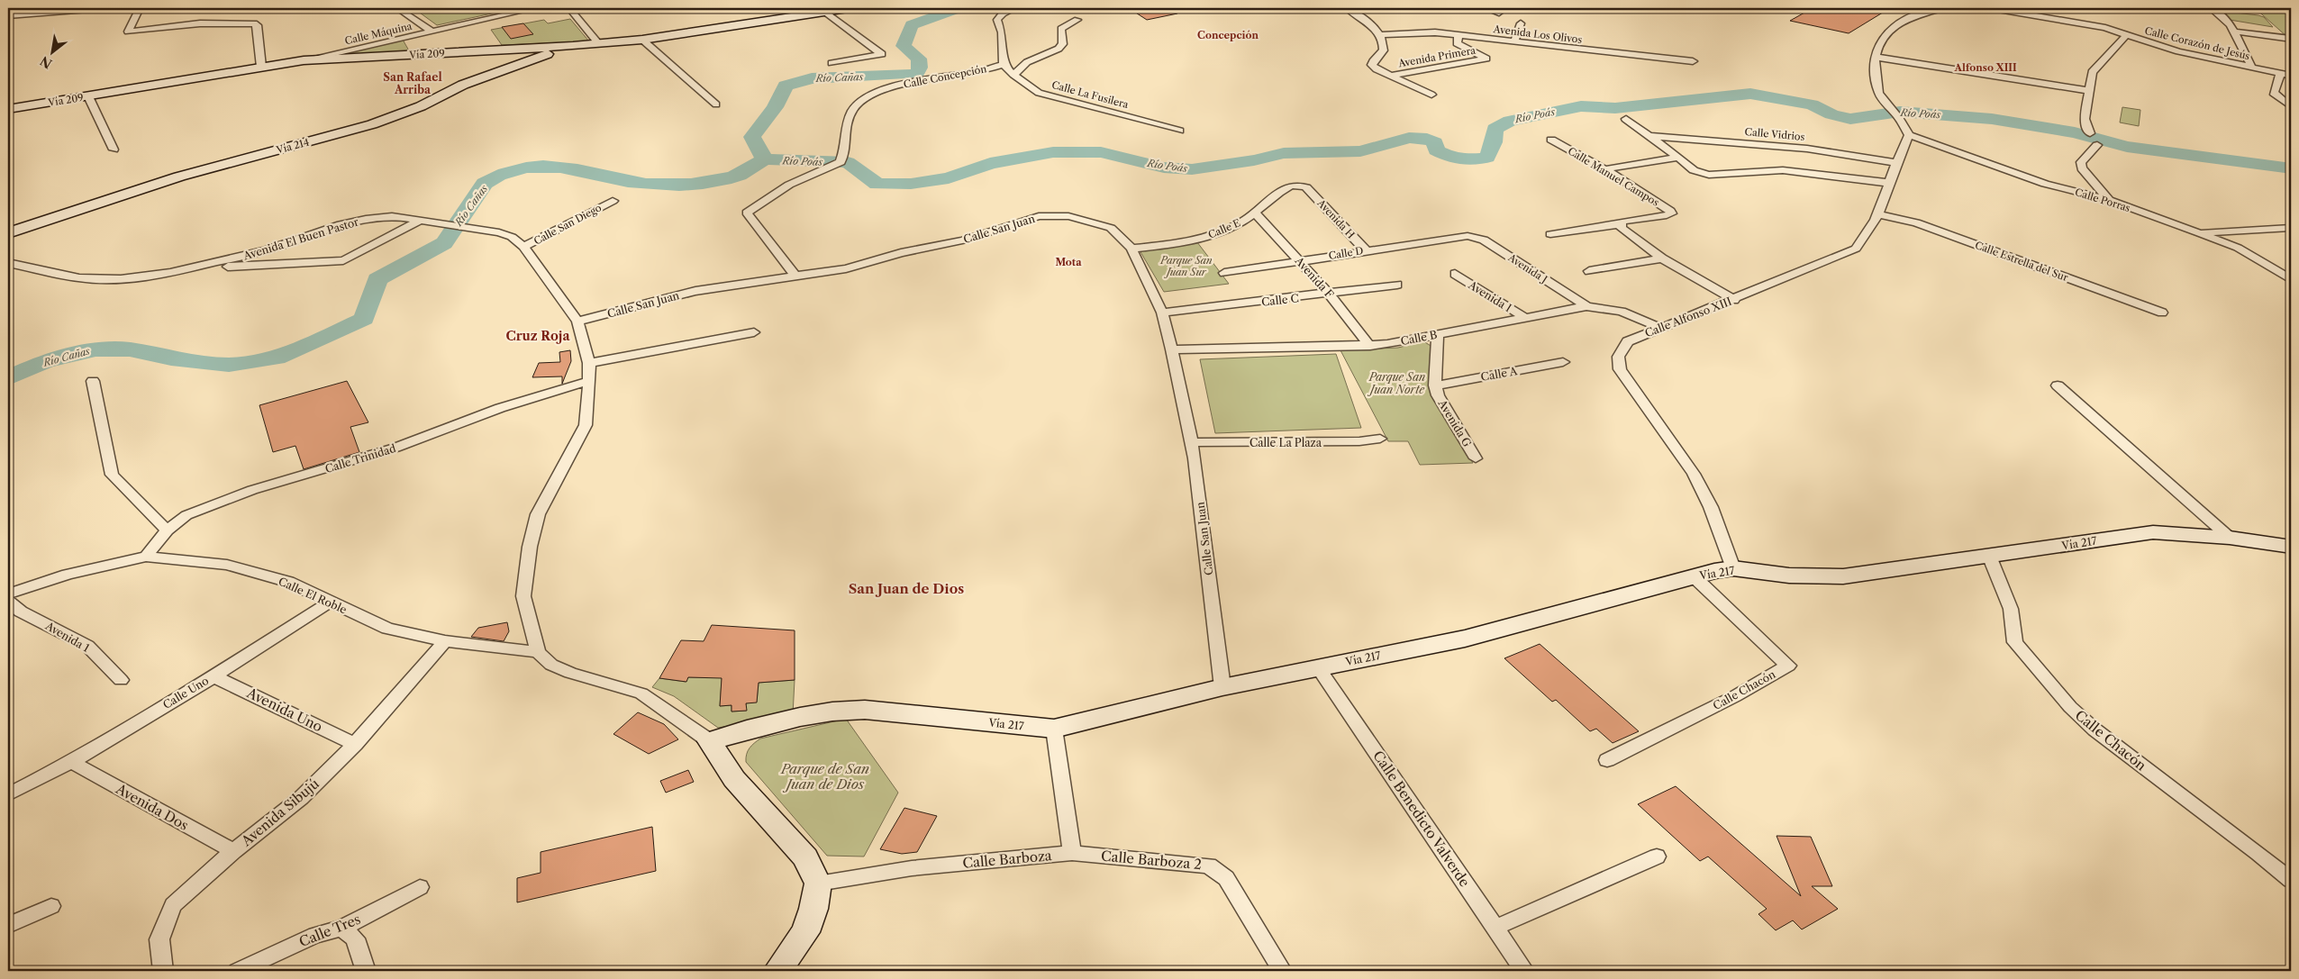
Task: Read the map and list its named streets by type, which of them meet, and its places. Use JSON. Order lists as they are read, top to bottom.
{
  "streets": {
    "main road": ["Vía 209", "Vía 214", "Vía 217"],
    "street": [
      "Calle Máquina",
      "Avenida Los Olivos",
      "Calle Corazón de Jesús",
      "Avenida Primera",
      "Calle Concepción",
      "Calle La Fusilera",
      "Calle Vidrios",
      "Calle Manuel Campos",
      "Calle Porras",
      "Avenida H",
      "Calle San Diego",
      "Calle San Juan",
      "Calle E",
      "Avenida El Buen Pastor",
      "Calle D",
      "Calle Estrella del Sur",
      "Avenida J",
      "Avenida F",
      "Avenida I",
      "Calle C",
      "Calle Alfonso XIII",
      "Calle B",
      "Calle A",
      "Avenida G",
      "Calle La Plaza",
      "Calle Trinidad",
      "Calle El Roble",
      "Avenida 1",
      "Calle Chacón",
      "Calle Uno",
      "Avenida Uno",
      "Avenida Dos",
      "Avenida Sibujú",
      "Calle Benedicto Valverde",
      "Calle Barboza",
      "Calle Barboza 2",
      "Calle Tres"
    ]
  },
  "crossings": [
    ["Calle Máquina", "Vía 209"],
    ["Avenida Los Olivos", "Avenida Primera"],
    ["Vía 209", "Vía 214"],
    ["Calle Concepción", "Calle La Fusilera"],
    ["Calle Concepción", "Calle San Juan"],
    ["Calle Vidrios", "Calle Alfonso XIII"],
    ["Calle Porras", "Calle Alfonso XIII"],
    ["Avenida H", "Calle E"],
    ["Avenida H", "Calle D"],
    ["Calle San Diego", "Avenida El Buen Pastor"],
    ["Calle San Juan", "Calle E"],
    ["Calle San Juan", "Avenida El Buen Pastor"],
    ["Calle San Juan", "Calle C"],
    ["Calle San Juan", "Calle B"],
    ["Calle San Juan", "Calle La Plaza"],
    ["Calle San Juan", "Vía 217"],
    ["Calle E", "Avenida F"],
    ["Avenida El Buen Pastor", "Calle Trinidad"],
    ["Avenida El Buen Pastor", "Calle El Roble"],
    ["Calle D", "Avenida J"],
    ["Calle D", "Avenida F"],
    ["Calle Estrella del Sur", "Calle Alfonso XIII"],
    ["Avenida J", "Calle B"],
    ["Avenida F", "Calle C"],
    ["Avenida F", "Calle B"],
    ["Avenida I", "Calle B"],
    ["Calle Alfonso XIII", "Calle B"],
    ["Calle Alfonso XIII", "Vía 217"],
    ["Calle B", "Avenida G"],
    ["Calle A", "Avenida G"],
    ["Calle Trinidad", "Calle El Roble"],
    ["Vía 217", "Calle Chacón"],
    ["Vía 217", "Calle Benedicto Valverde"],
    ["Calle El Roble", "Calle Uno"],
    ["Calle El Roble", "Avenida Sibujú"],
    ["Calle Uno", "Avenida Uno"],
    ["Calle Uno", "Avenida Dos"],
    ["Avenida Uno", "Avenida Sibujú"],
    ["Avenida Dos", "Avenida Sibujú"],
    ["Calle Barboza", "Calle Barboza 2"]
  ],
  "districts": [
    "Concepción",
    "Alfonso XIII",
    "San Rafael Arriba",
    "Mota",
    "Cruz Roja",
    "San Juan de Dios"
  ],
  "water": ["Río Cañas", "Río Poás"],
  "parks": ["Parque San Juan Sur", "Parque San Juan Norte", "Parque de San Juan de Dios"],
  "north": "bottom left"
}
